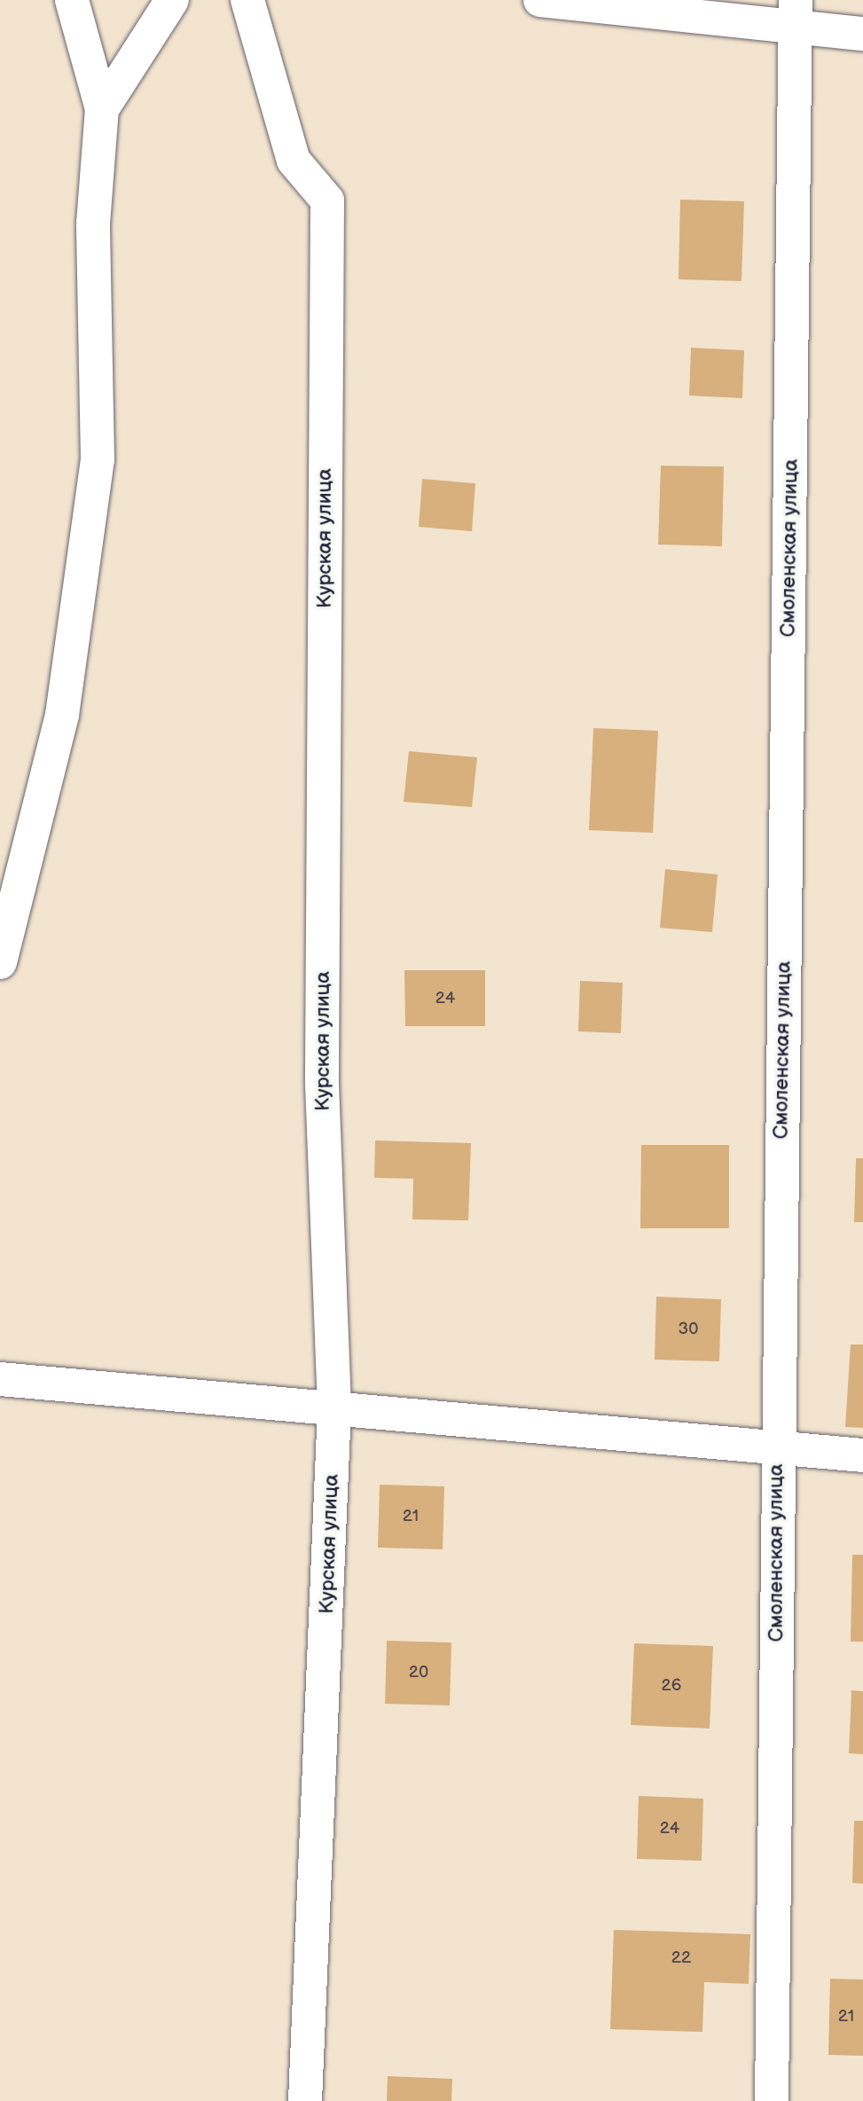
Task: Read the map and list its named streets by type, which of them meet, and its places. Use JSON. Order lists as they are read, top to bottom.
{
  "streets": {
    "street": ["Курская улица", "Смоленская улица"]
  },
  "house_numbers": [
    "24",
    "30",
    "21",
    "20",
    "26",
    "24",
    "22",
    "21"
  ]
}
